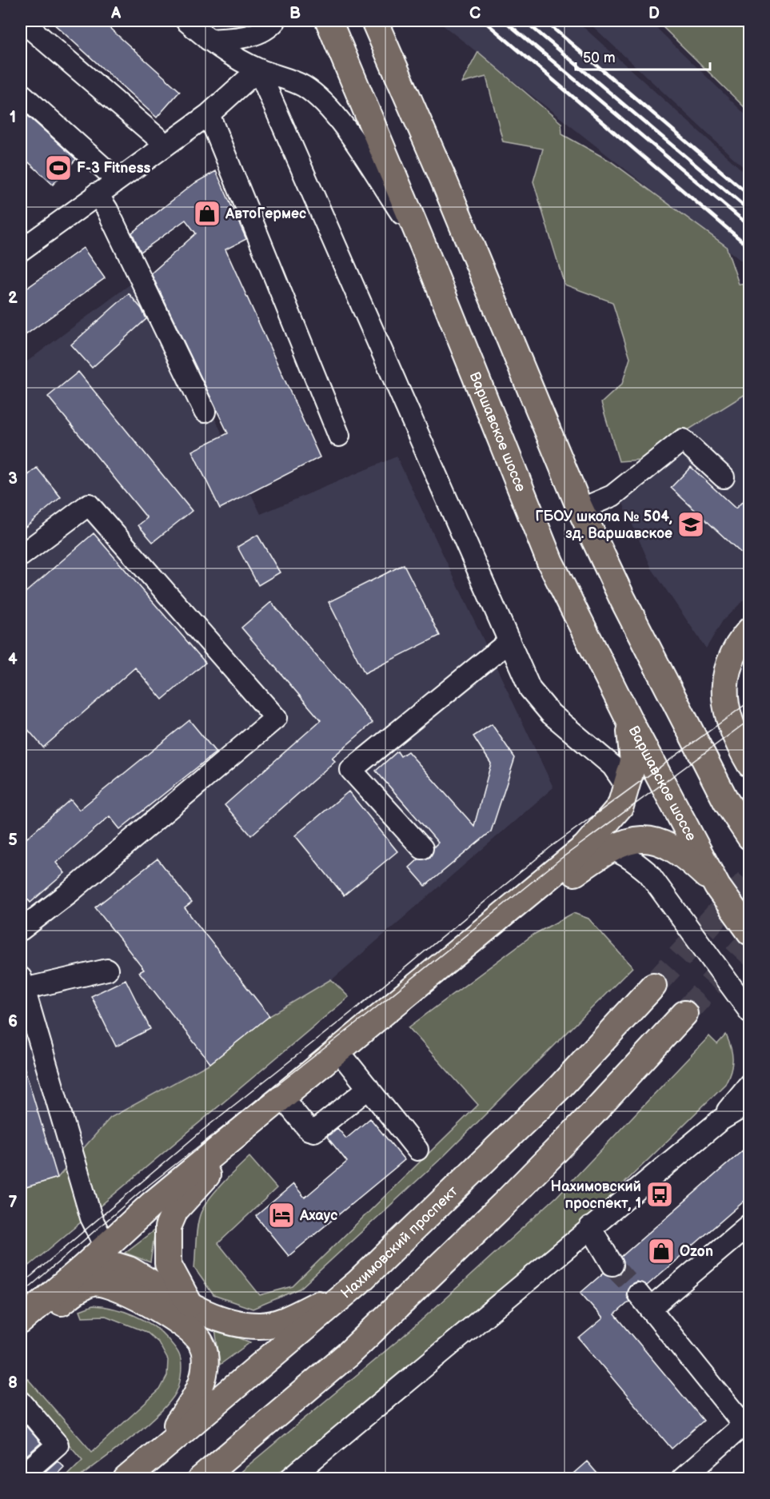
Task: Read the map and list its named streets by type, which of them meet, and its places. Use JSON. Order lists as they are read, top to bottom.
{
  "streets": {
    "main road": ["Варшавское шоссе", "Нахимовский проспект"]
  },
  "places": {
    "sports": ["F-3 Fitness"],
    "shop": ["АвтоГермес", "Ozon"],
    "school or university": ["ГБОУ школа № 504, зд. Варшавское"],
    "bus stop": ["Нахимовский проспект, 1"],
    "hotel": ["Ахаус"]
  },
  "scale_bar": "50 m",
  "grid": {
    "columns": [
      "A",
      "B",
      "C",
      "D"
    ],
    "rows": [
      "1",
      "2",
      "3",
      "4",
      "5",
      "6",
      "7",
      "8"
    ]
  }
}
